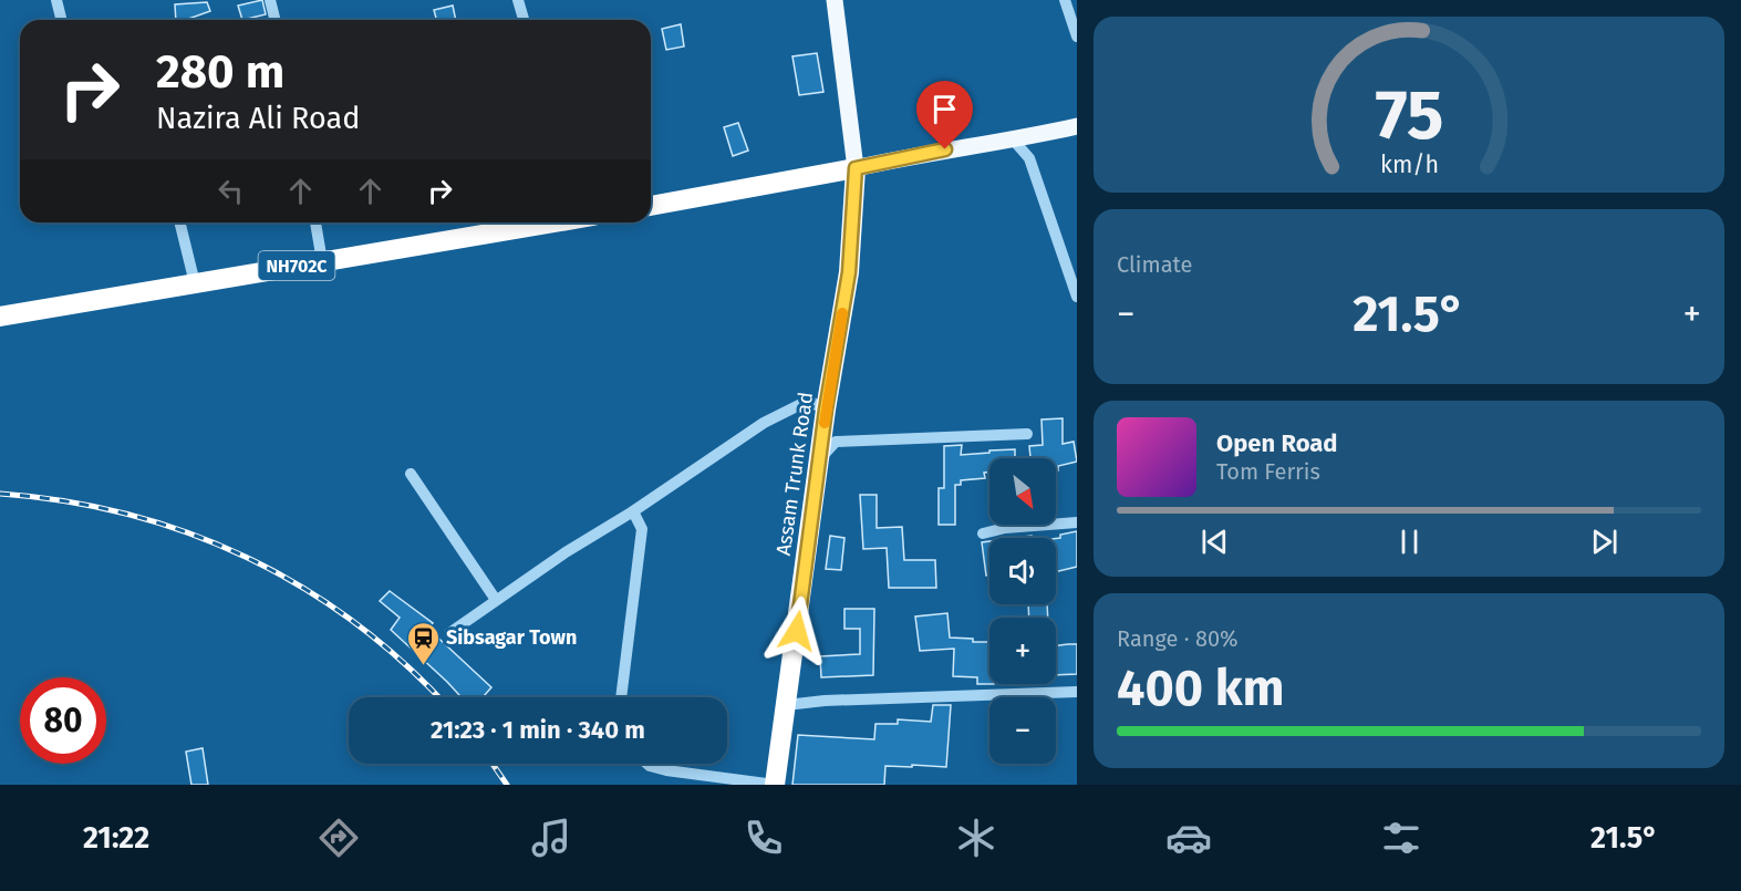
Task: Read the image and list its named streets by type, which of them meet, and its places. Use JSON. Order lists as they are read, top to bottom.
{
  "streets": {
    "highway": ["NH702C", "Assam Trunk Road"]
  },
  "places": {
    "station": ["Sibsagar Town"]
  },
  "north": "bottom right",
  "page": {
    "turn": ["280 m", "Nazira Ali Road"],
    "tile": [
      "Climate",
      ["Range · 80%", "400 km"]
    ],
    "heat": ["−", "21.5°", "+"],
    "song": ["Open Road", "Tom Ferris"],
    "map_buttons": ["+", "−"],
    "limit": "80",
    "trip": "21:23 · 1 min · 340 m",
    "tabs": ["21:22", "21.5°"],
    "gauge": ["75", "km/h"]
  }
}
